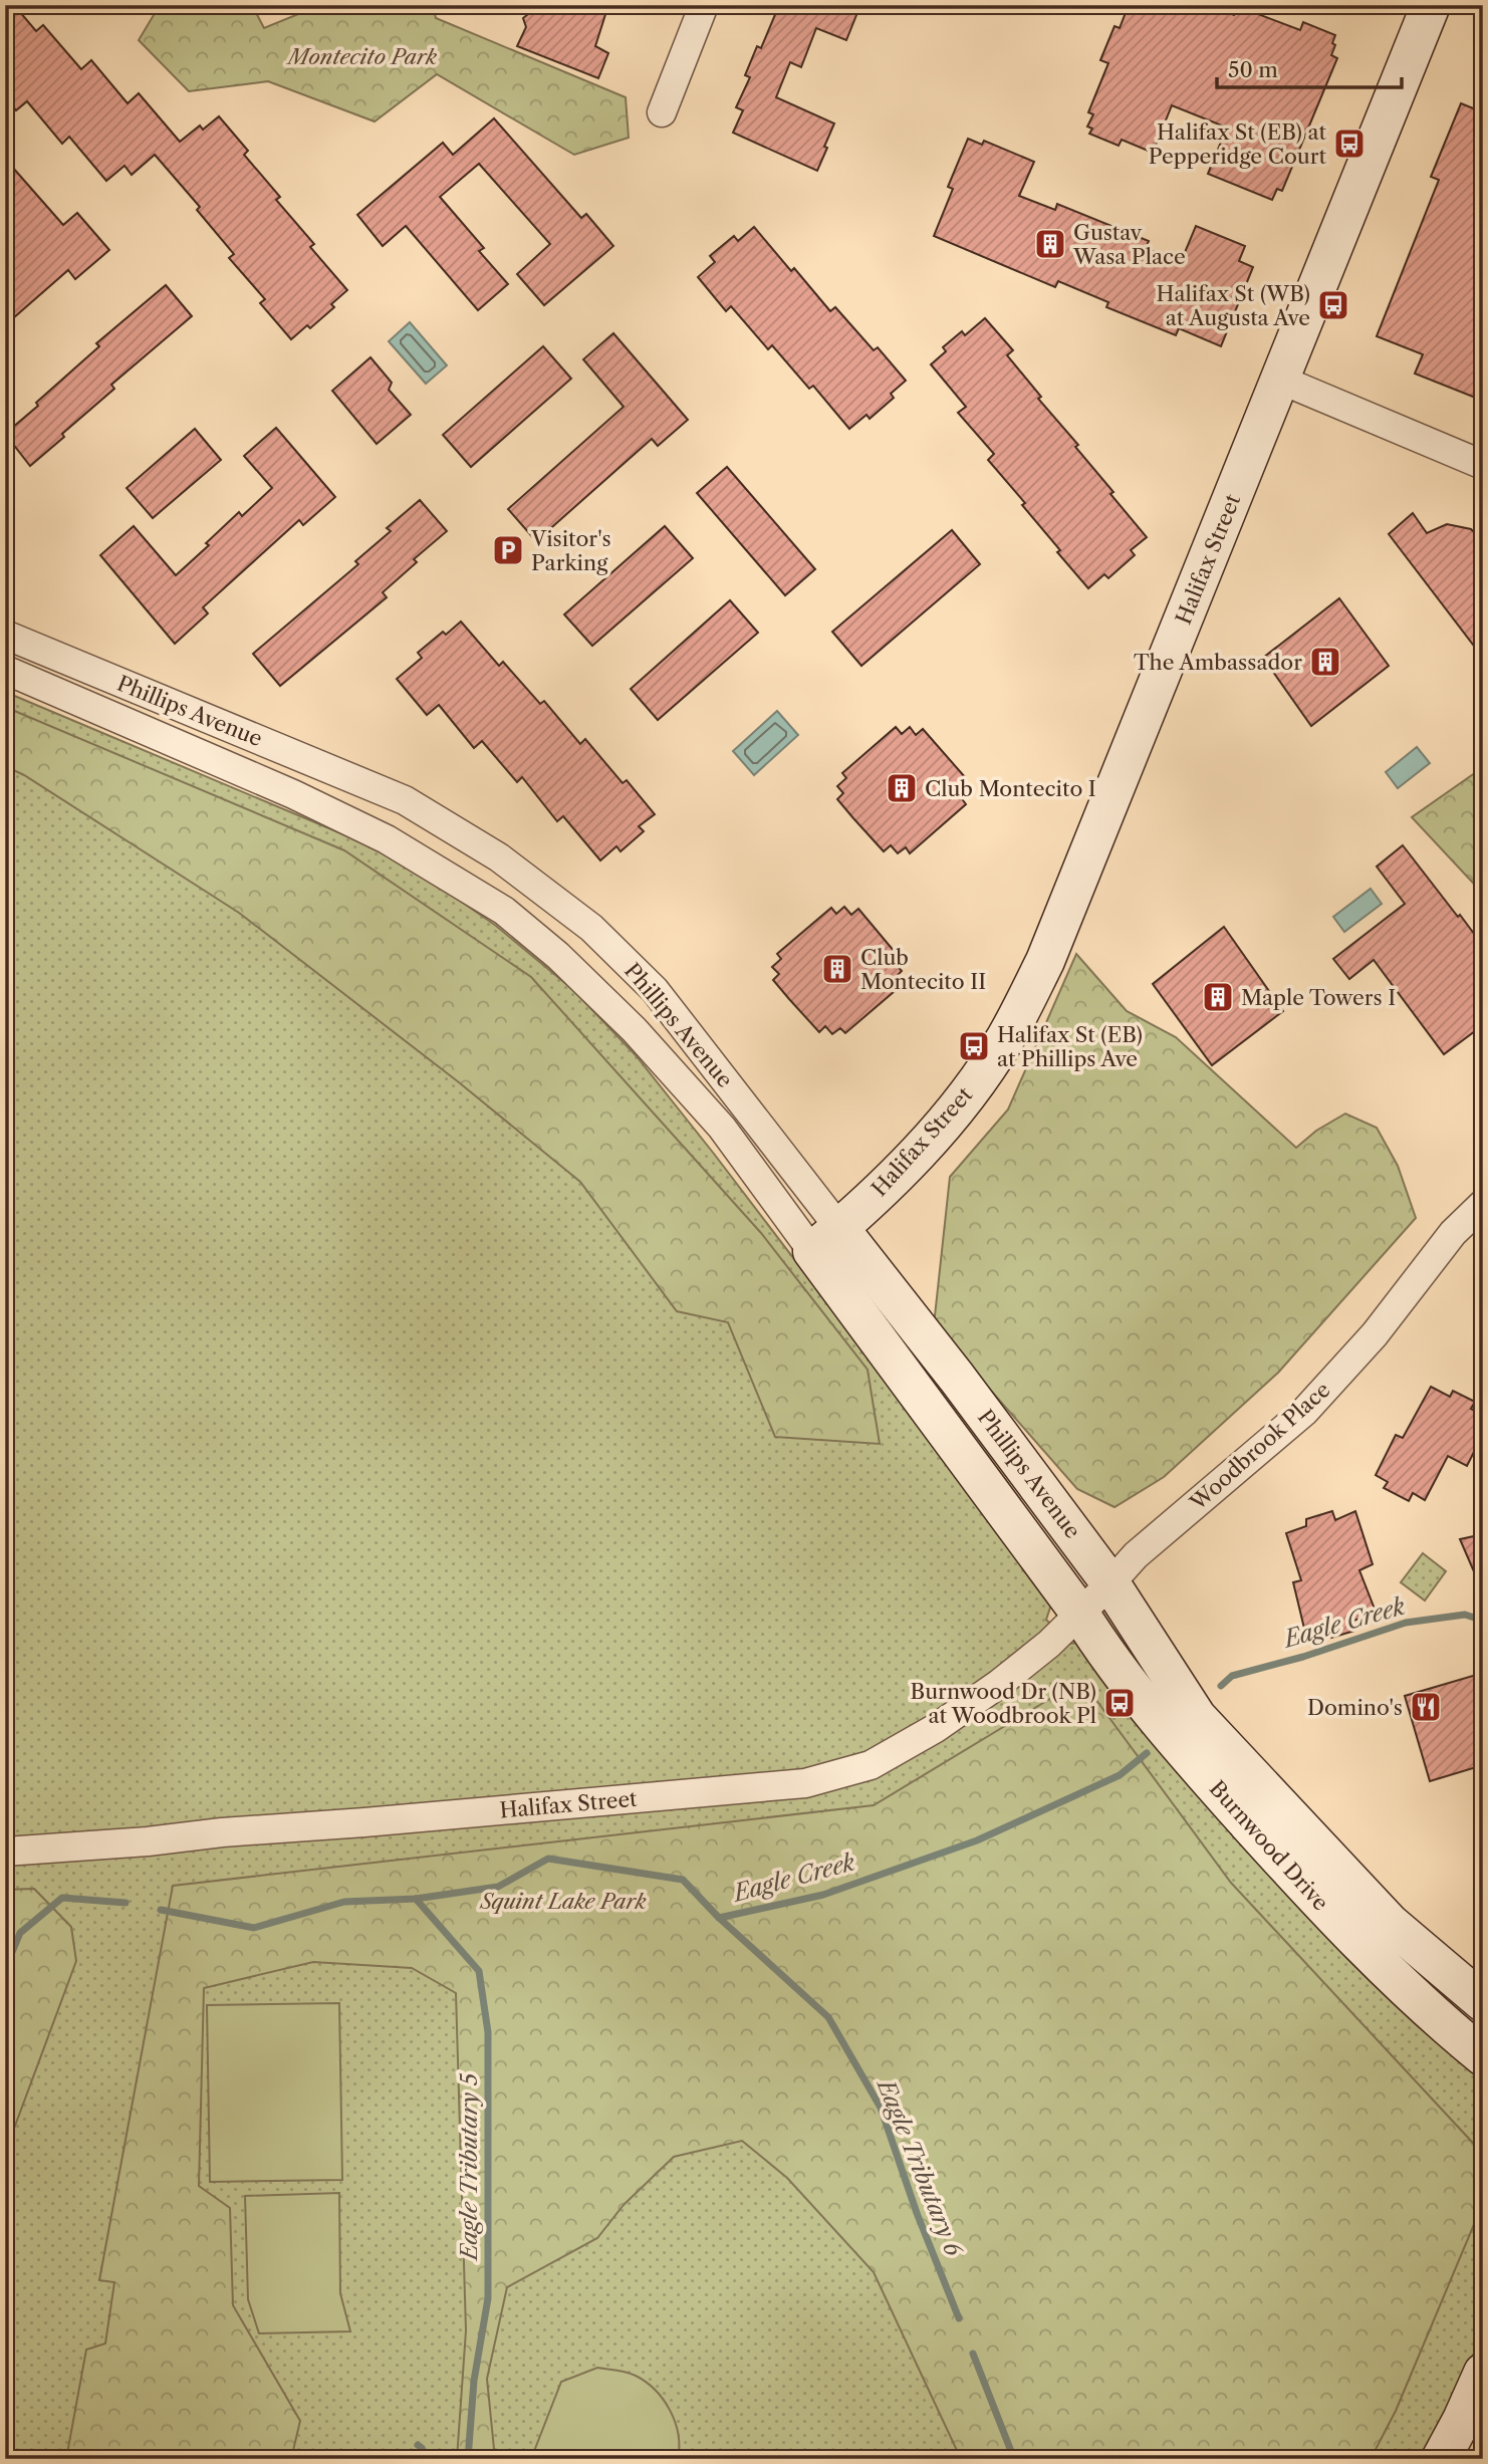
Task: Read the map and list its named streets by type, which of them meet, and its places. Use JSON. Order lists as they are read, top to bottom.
{
  "streets": {
    "street": [
      "Halifax Street",
      "Phillips Avenue",
      "Woodbrook Place",
      "Burnwood Drive"
    ]
  },
  "crossings": [
    ["Halifax Street", "Phillips Avenue"],
    ["Halifax Street", "Woodbrook Place"],
    ["Halifax Street", "Burnwood Drive"],
    ["Phillips Avenue", "Woodbrook Place"],
    ["Phillips Avenue", "Burnwood Drive"],
    ["Woodbrook Place", "Burnwood Drive"]
  ],
  "water": ["Eagle Creek", "Eagle Tributary 5", "Eagle Tributary 6"],
  "parks": ["Montecito Park", "Squint Lake Park"],
  "places": {
    "bus stop": [
      "Halifax St (EB) at Pepperidge Court",
      "Halifax St (WB) at Augusta Ave",
      "Halifax St (EB) at Phillips Ave",
      "Burnwood Dr (NB) at Woodbrook Pl"
    ],
    "building": [
      "Gustav Wasa Place",
      "The Ambassador",
      "Club Montecito I",
      "Club Montecito II",
      "Maple Towers I"
    ],
    "parking": ["Visitor's Parking"],
    "restaurant": ["Domino's"]
  },
  "scale_bar": "50 m"
}
